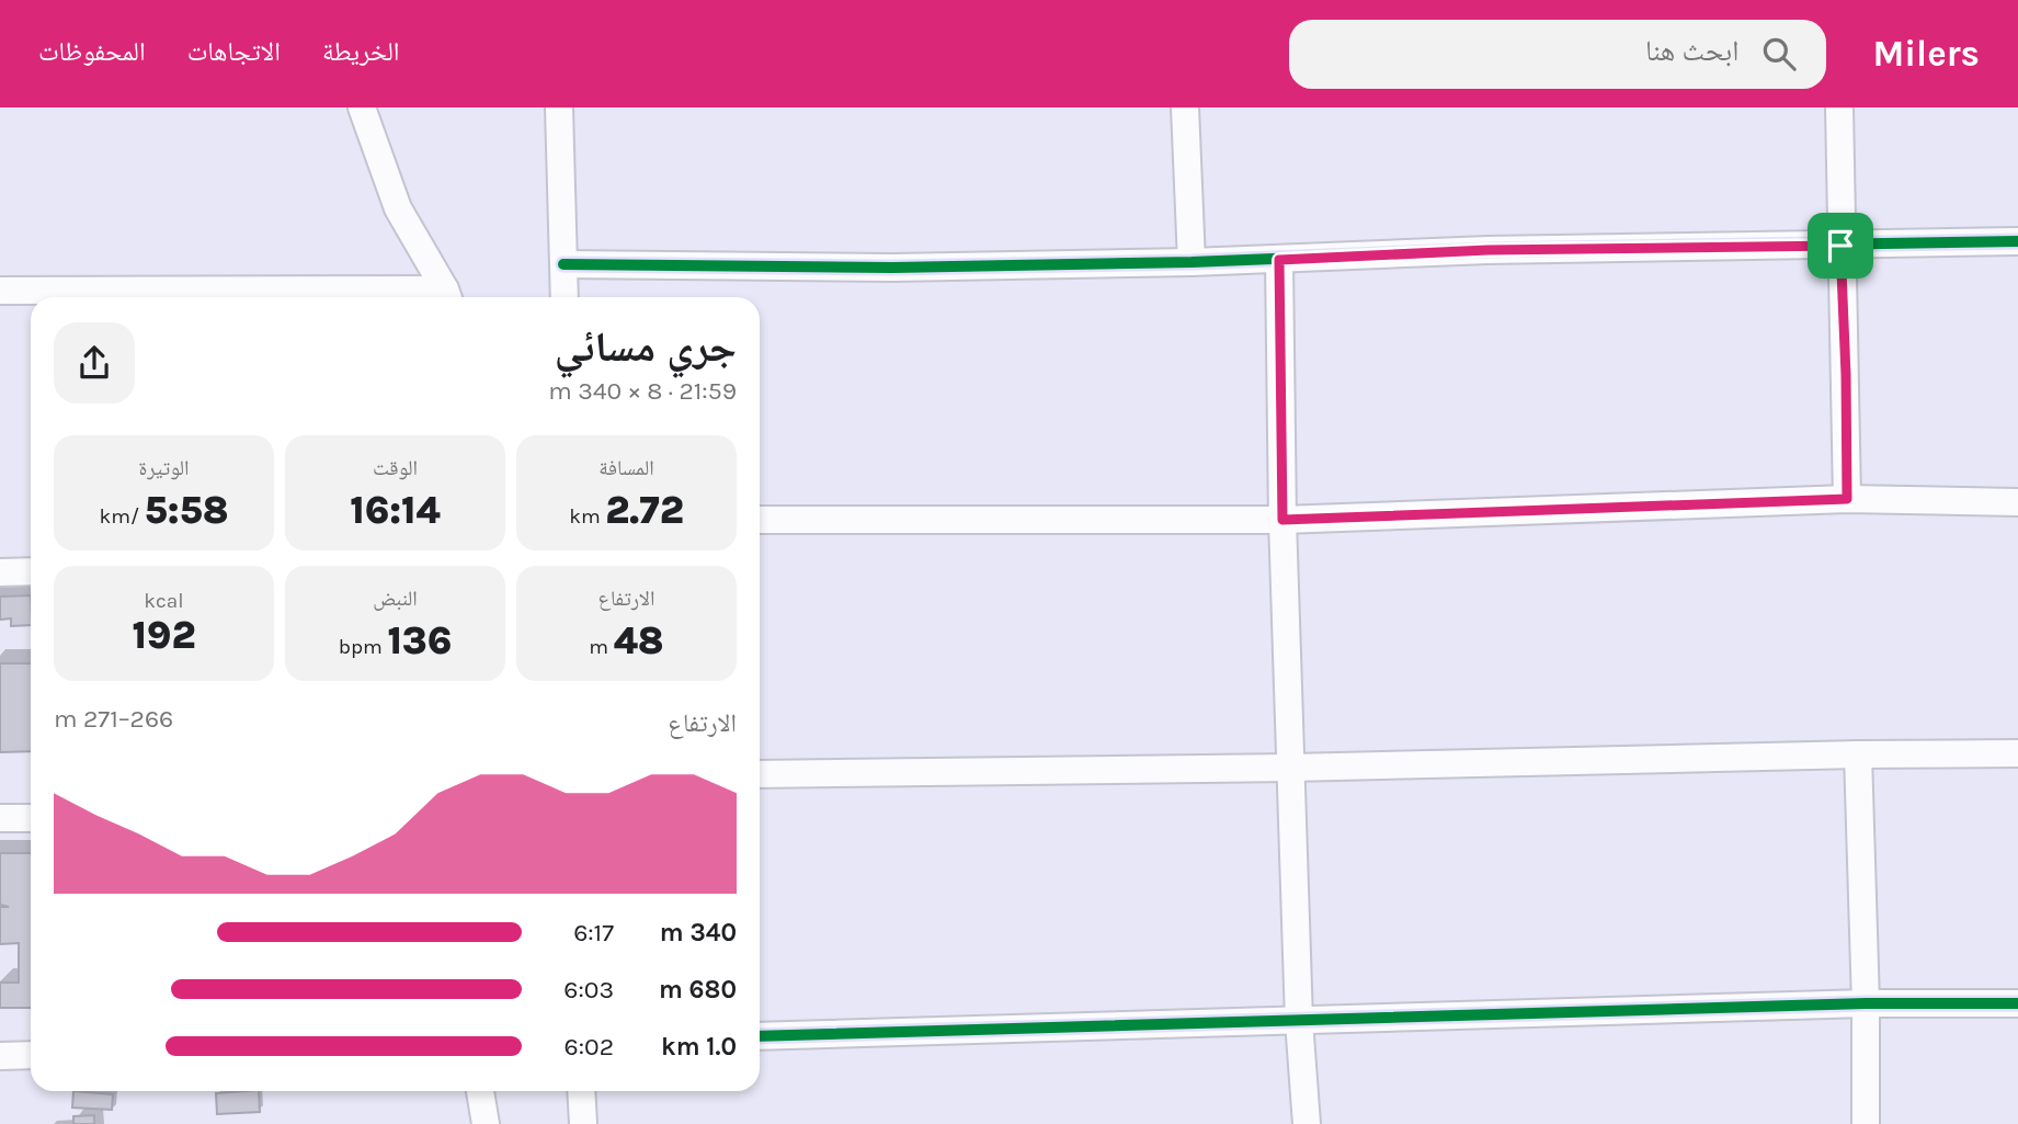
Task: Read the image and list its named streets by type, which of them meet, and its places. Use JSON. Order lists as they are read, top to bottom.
{
  "page": {
    "header": "Milers",
    "search": "ابحث هنا",
    "nav": ["الخريطة", "الاتجاهات", "المحفوظات"],
    "heading": ["جري مسائي", "21:59 · 8 × 340 m"],
    "stats": [
      ["المسافة", "2.72 km"],
      ["الوقت", "16:14"],
      ["الوتيرة", "5:58 /km"],
      ["الارتفاع", "48 m"],
      ["النبض", "136 bpm"],
      ["kcal", "192"]
    ],
    "chart": ["الارتفاع", "266–271 m"],
    "list": [
      {
        "name": "340 m",
        "note": "6:17"
      },
      {
        "name": "680 m",
        "note": "6:03"
      },
      {
        "name": "1.0 km",
        "note": "6:02"
      }
    ]
  }
}
